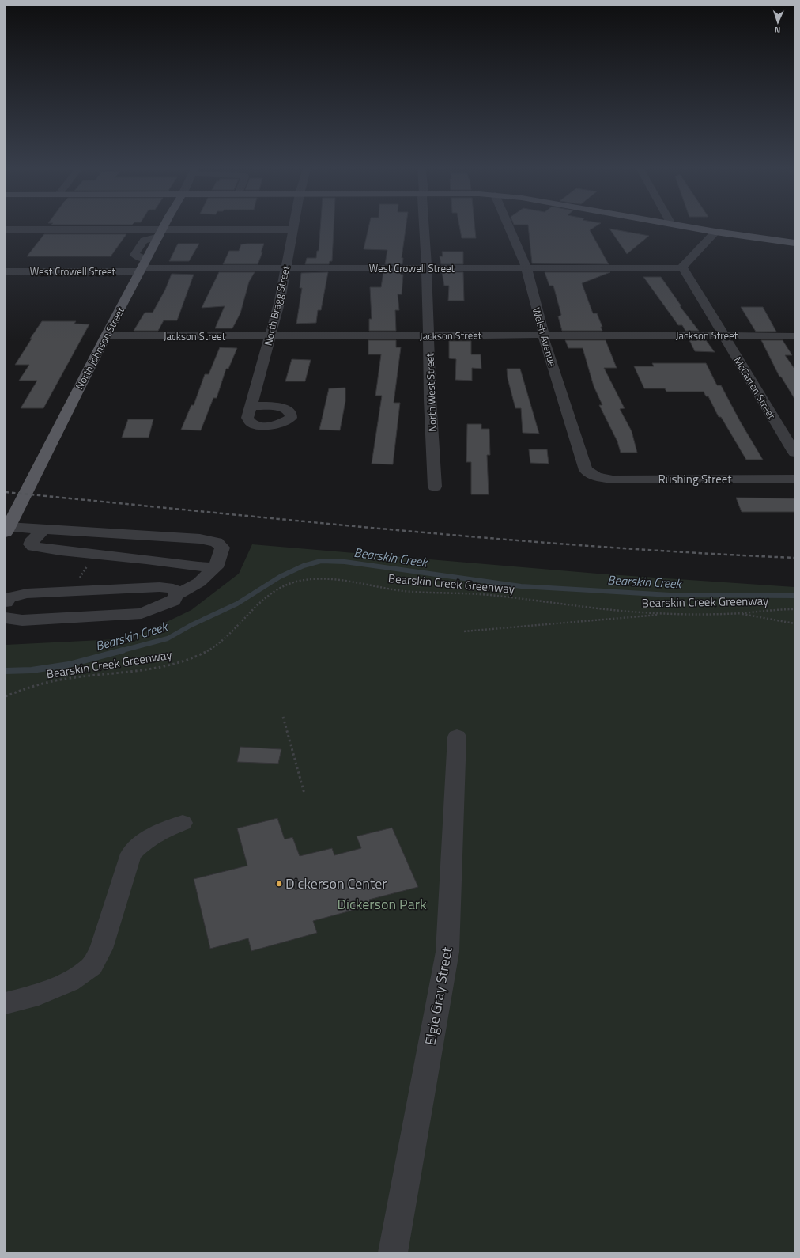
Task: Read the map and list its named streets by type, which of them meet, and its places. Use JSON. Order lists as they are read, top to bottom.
{
  "streets": {
    "main road": ["North Johnson Street"],
    "street": [
      "West Crowell Street",
      "North Bragg Street",
      "Jackson Street",
      "Welsh Avenue",
      "McCarten Street",
      "North West Street",
      "Rushing Street",
      "Elgie Gray Street"
    ],
    "path": ["Bearskin Creek Greenway"]
  },
  "crossings": [
    ["West Crowell Street", "North Bragg Street"],
    ["West Crowell Street", "Welsh Avenue"],
    ["West Crowell Street", "North Johnson Street"],
    ["West Crowell Street", "McCarten Street"],
    ["West Crowell Street", "North West Street"],
    ["North Bragg Street", "Jackson Street"],
    ["Jackson Street", "Welsh Avenue"],
    ["Jackson Street", "North Johnson Street"],
    ["Jackson Street", "McCarten Street"],
    ["Jackson Street", "North West Street"],
    ["Welsh Avenue", "Rushing Street"]
  ],
  "water": ["Bearskin Creek"],
  "parks": ["Dickerson Park"],
  "places": ["Dickerson Center"],
  "north": "bottom"
}
